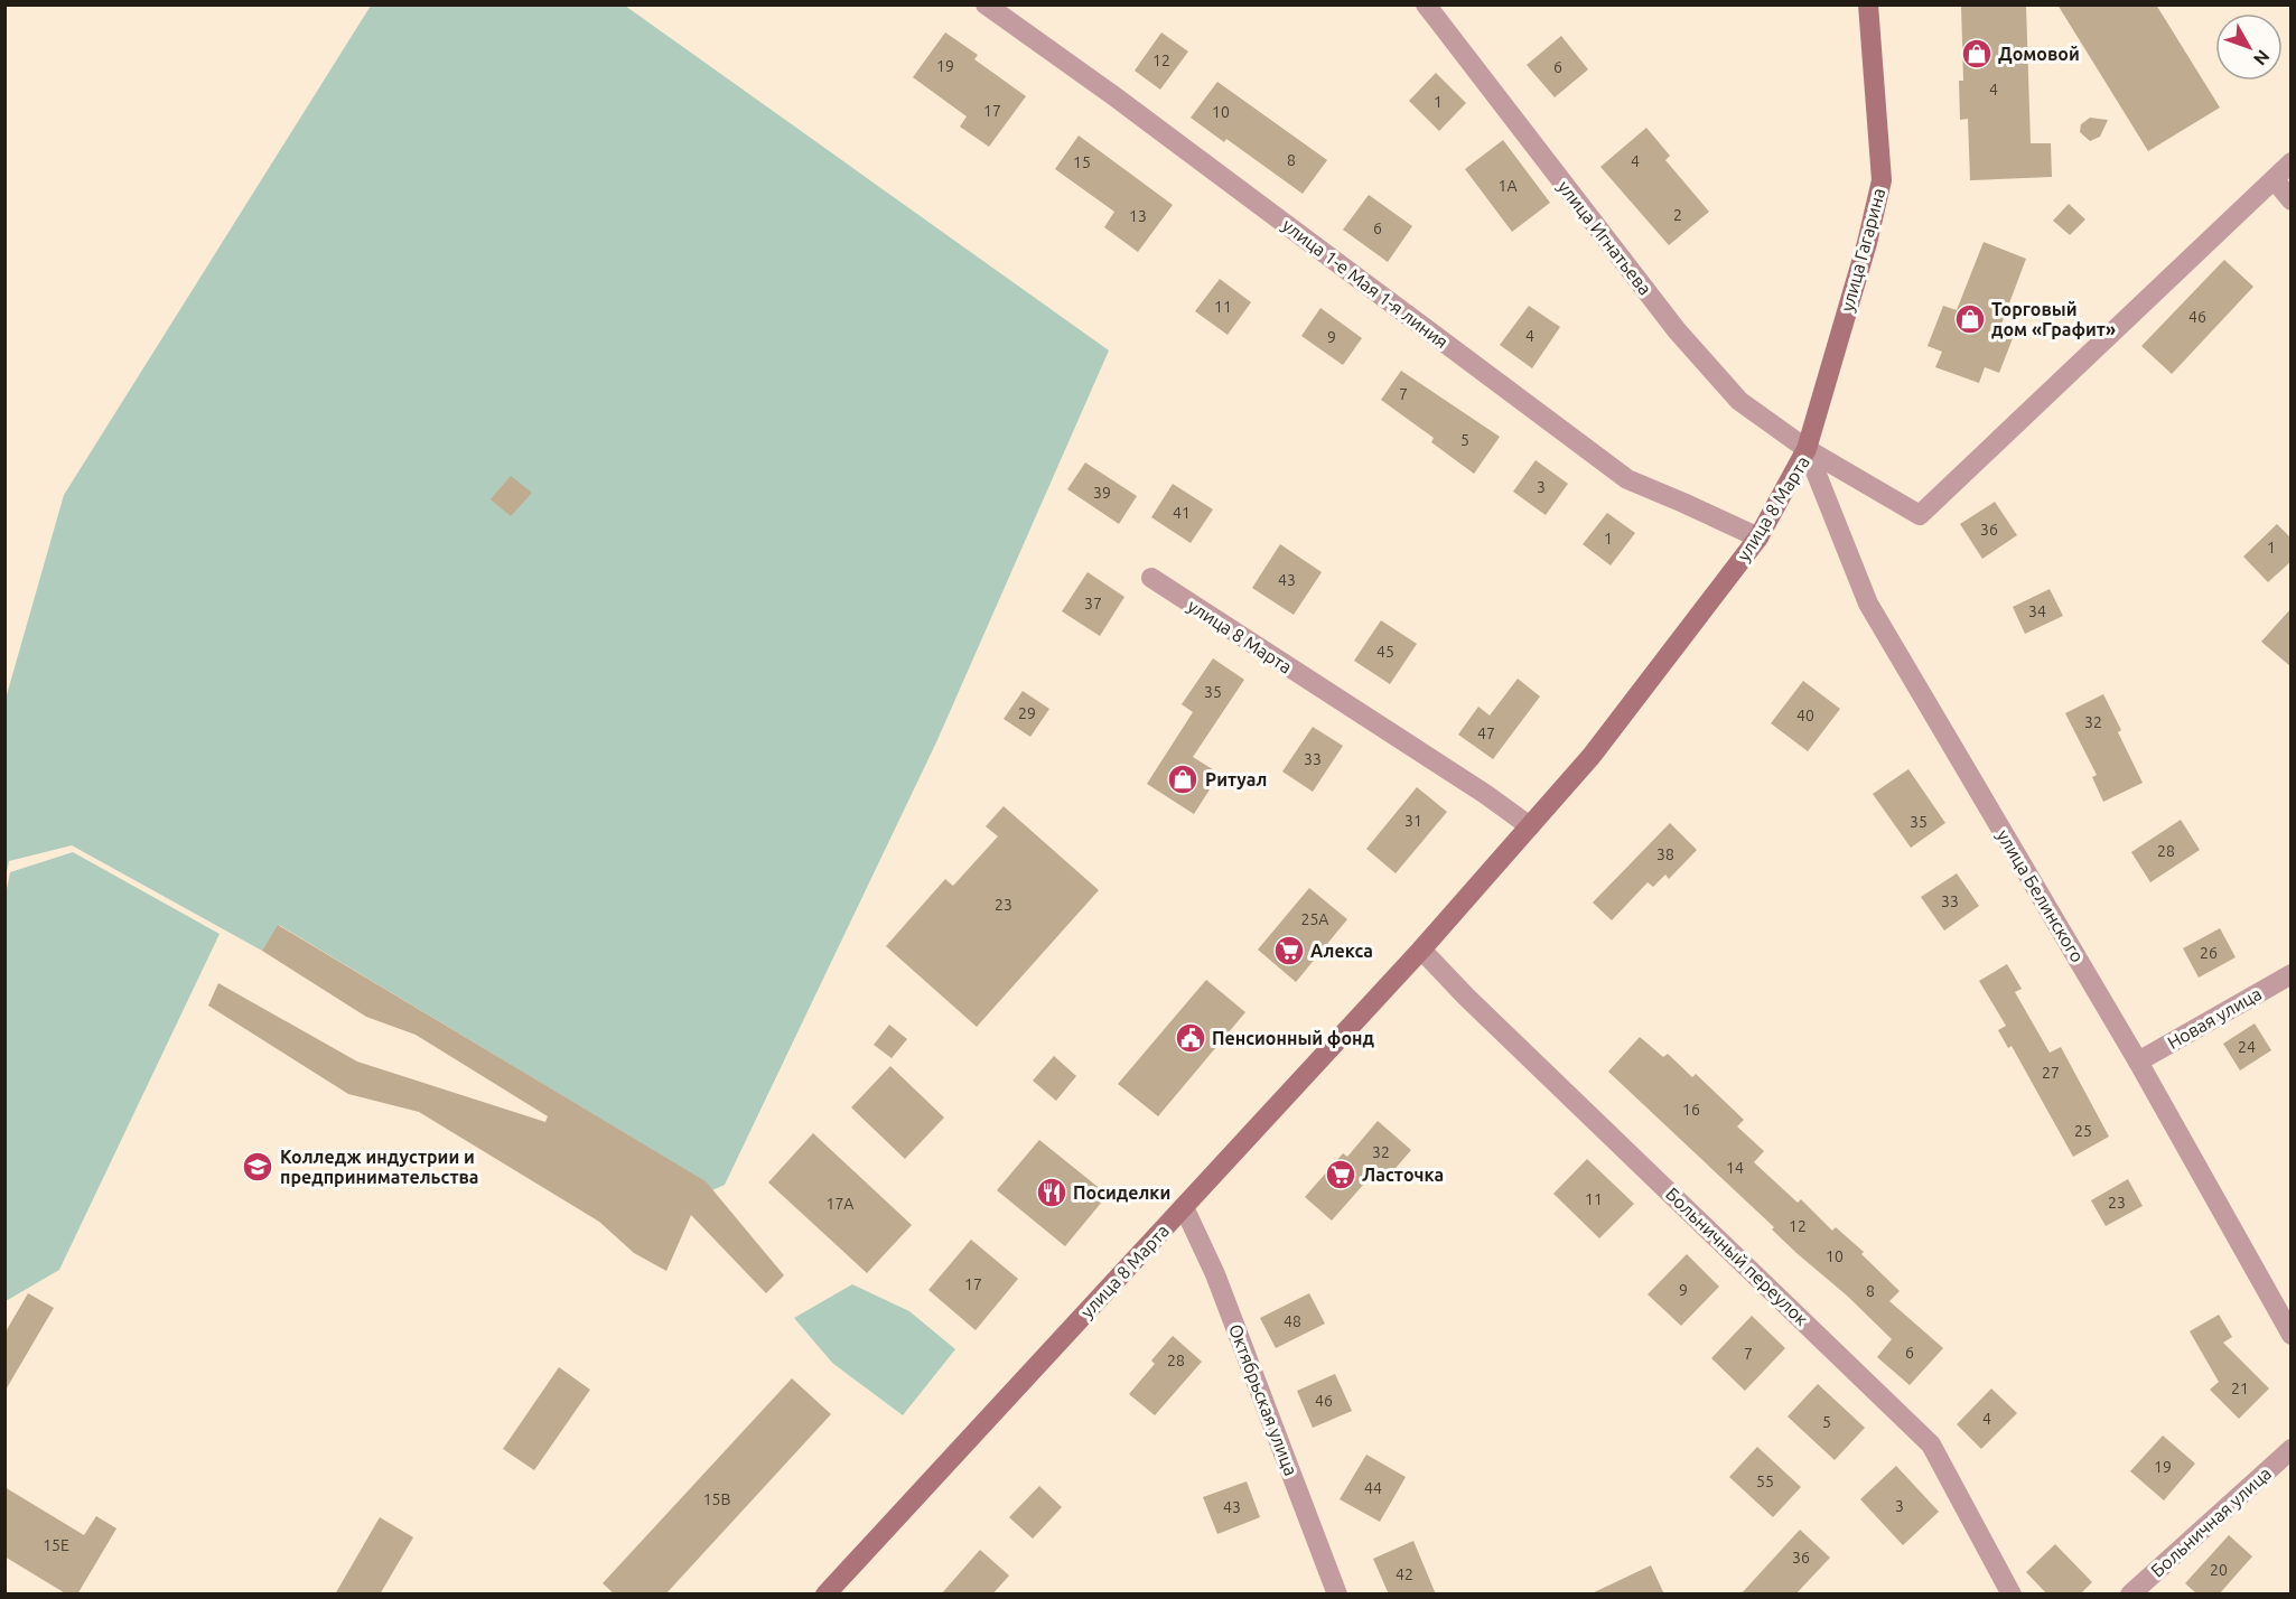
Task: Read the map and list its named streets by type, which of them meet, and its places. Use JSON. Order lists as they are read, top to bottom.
{
  "streets": {
    "main road": ["улица Гагарина", "улица 8 Марта"],
    "street": [
      "улица Игнатьева",
      "улица 1-е Мая 1-я линия",
      "улица Белинского",
      "Новая улица",
      "Больничный переулок",
      "Октябрьская улица",
      "Больничная улица"
    ]
  },
  "crossings": [
    ["улица Игнатьева", "улица Гагарина"],
    ["улица Игнатьева", "улица 8 Марта"],
    ["улица Игнатьева", "улица Белинского"],
    ["улица Гагарина", "улица 8 Марта"],
    ["улица Гагарина", "улица Белинского"],
    ["улица 1-е Мая 1-я линия", "улица 8 Марта"],
    ["улица 8 Марта", "улица Белинского"],
    ["улица 8 Марта", "Больничный переулок"],
    ["улица 8 Марта", "Октябрьская улица"],
    ["улица Белинского", "Новая улица"]
  ],
  "places": {
    "shop": ["Домовой", "Торговый дом «Графит»", "Ритуал"],
    "supermarket": ["Алекса", "Ласточка"],
    "public building": ["Пенсионный фонд"],
    "school or university": ["Колледж индустрии и предпринимательства"],
    "restaurant": ["Посиделки"]
  },
  "house_numbers": [
    "12",
    "19",
    "6",
    "4",
    "1",
    "17",
    "10",
    "8",
    "4",
    "15",
    "1А",
    "2",
    "13",
    "6",
    "11",
    "46",
    "4",
    "9",
    "7",
    "5",
    "3",
    "39",
    "41",
    "36",
    "1",
    "1",
    "43",
    "37",
    "34",
    "45",
    "35",
    "29",
    "40",
    "32",
    "47",
    "33",
    "31",
    "35",
    "28",
    "38",
    "33",
    "23",
    "25А",
    "26",
    "24",
    "27",
    "16",
    "25",
    "32",
    "14",
    "11",
    "23",
    "17А",
    "12",
    "10",
    "17",
    "9",
    "8",
    "48",
    "6",
    "7",
    "28",
    "21",
    "46",
    "4",
    "5",
    "19",
    "55",
    "44",
    "15В",
    "3",
    "43",
    "15Е",
    "36",
    "20",
    "42"
  ],
  "north": "bottom right"
}
